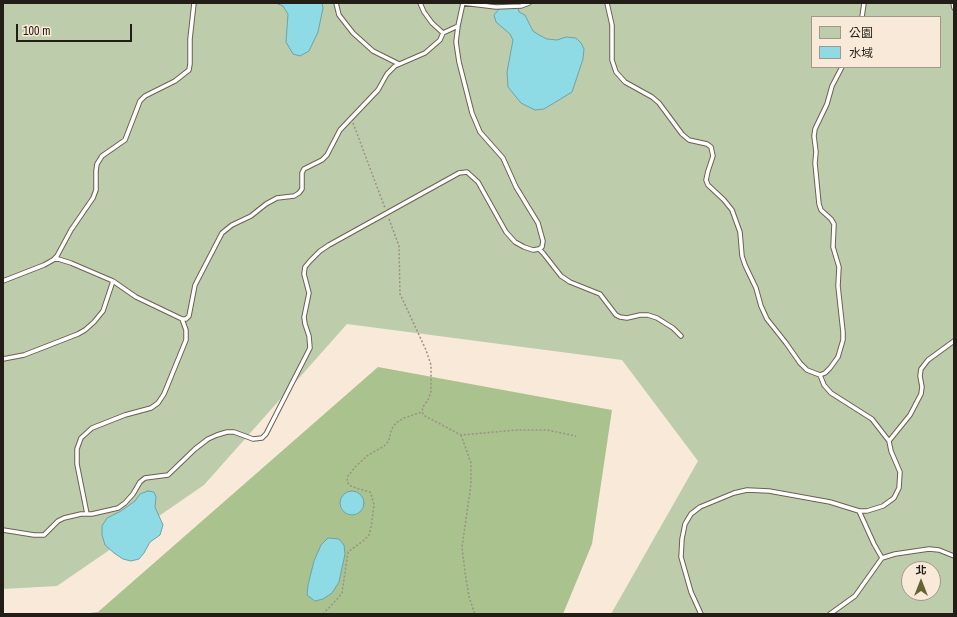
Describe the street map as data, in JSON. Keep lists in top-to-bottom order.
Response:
{
  "legend": ["公園", "水域"],
  "scale_bar": "100 m",
  "north": "top"
}
